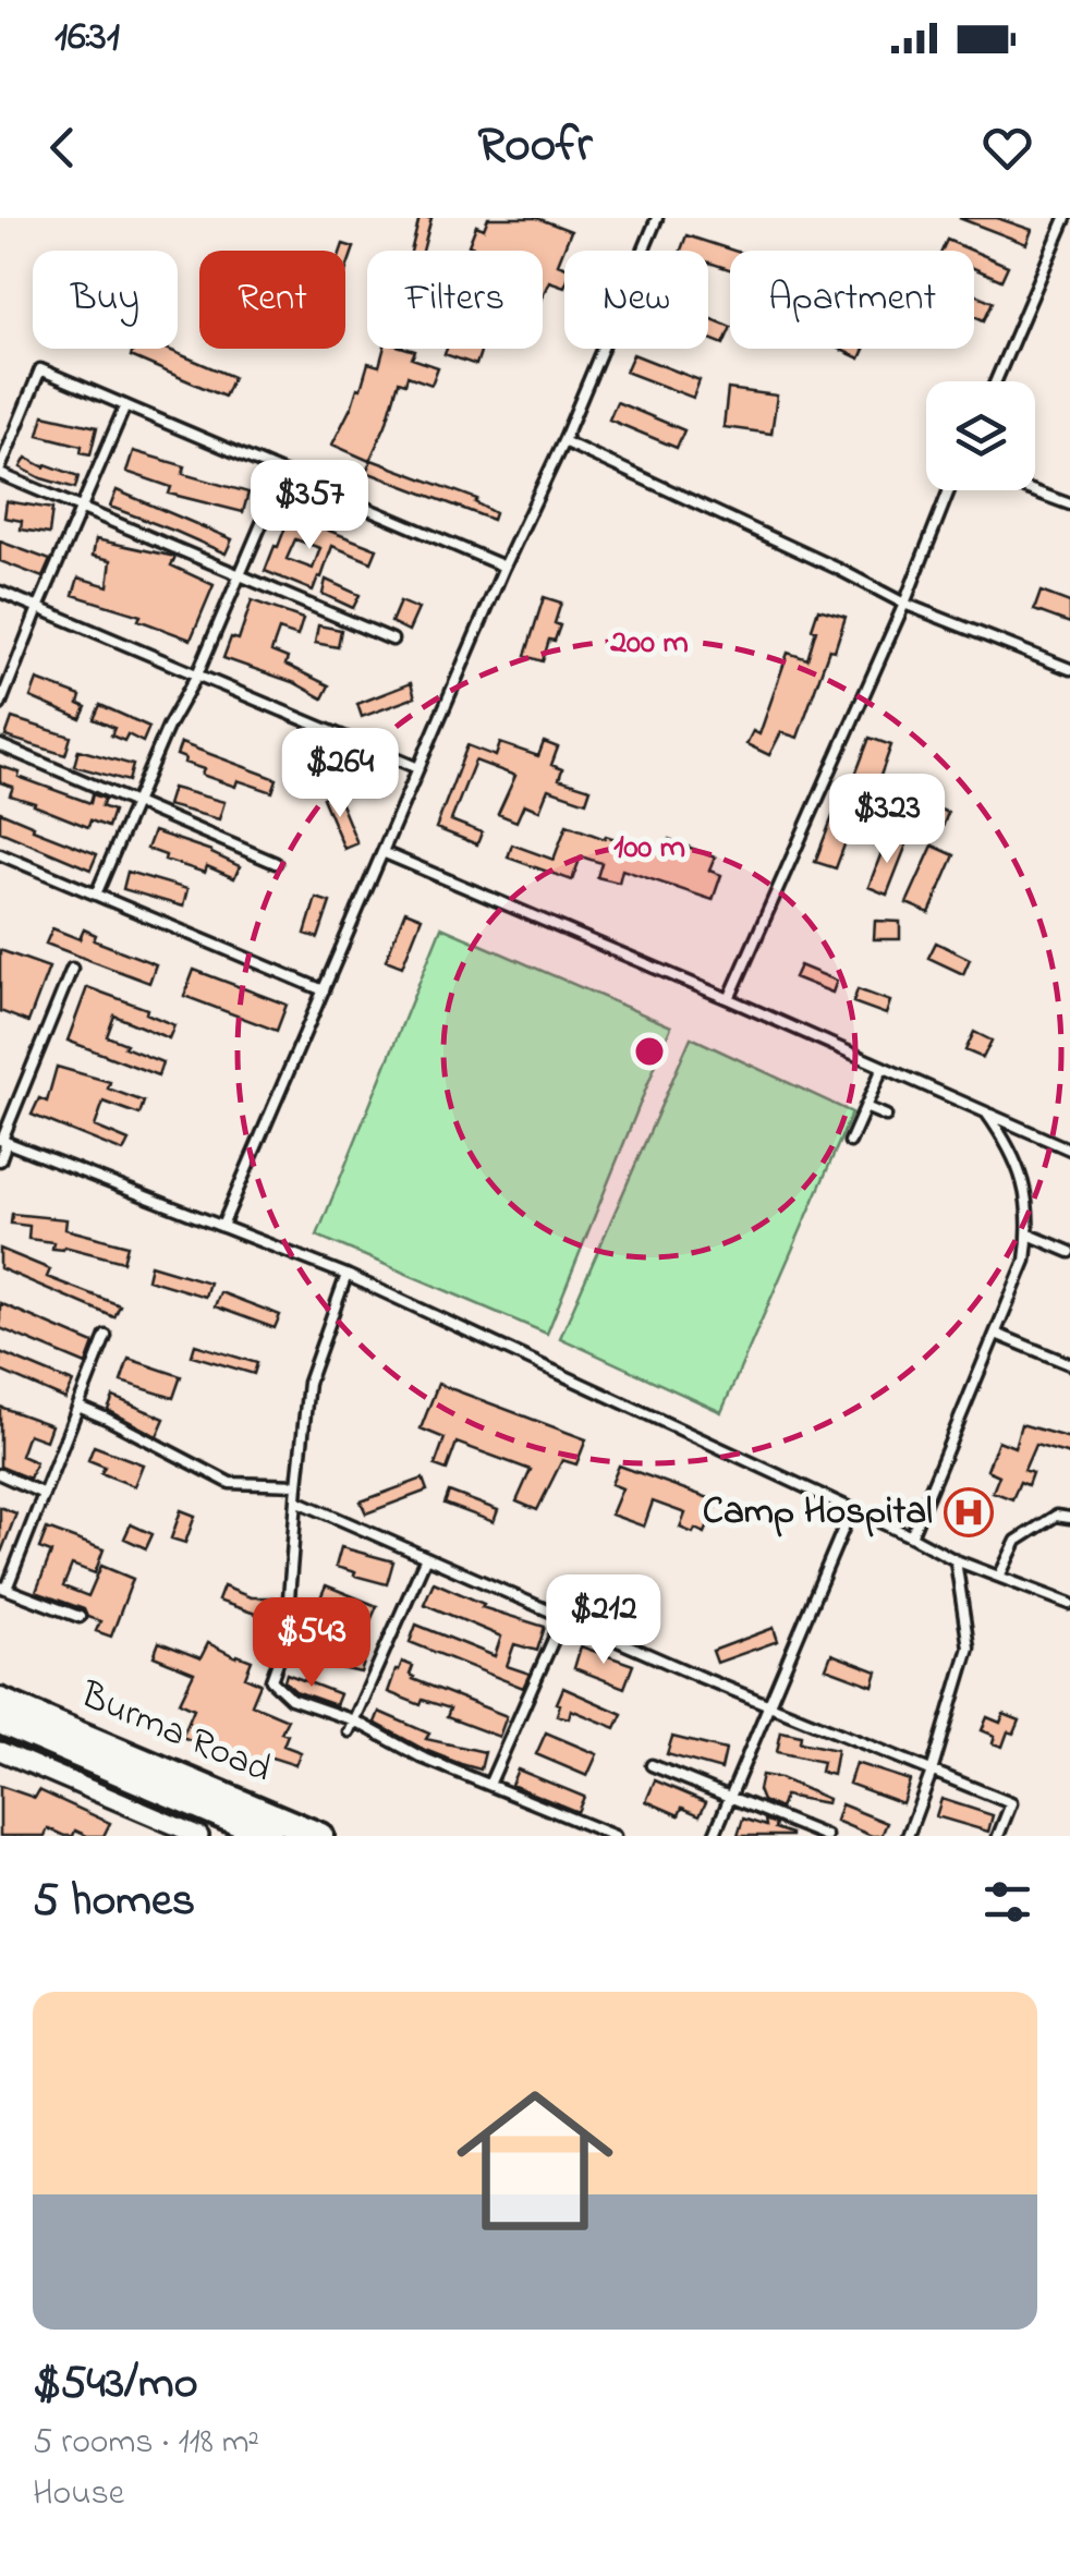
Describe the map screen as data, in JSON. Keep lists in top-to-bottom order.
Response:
{
  "streets": {
    "main road": ["Burma Road"]
  },
  "places": {
    "hospital": ["Camp Hospital"]
  },
  "page": {
    "status": "16:31",
    "header": "Roofr",
    "chip": [
      "Buy",
      "Rent",
      "Filters",
      "New",
      "Apartment"
    ],
    "price": [
      "$357",
      "$264",
      "$323",
      "$212",
      "$543"
    ],
    "heading": "5 homes",
    "list": [
      {
        "name": "$543/mo",
        "note": "5 rooms · 118 m² · House"
      }
    ]
  },
  "rings": ["200 m", "100 m"]
}
